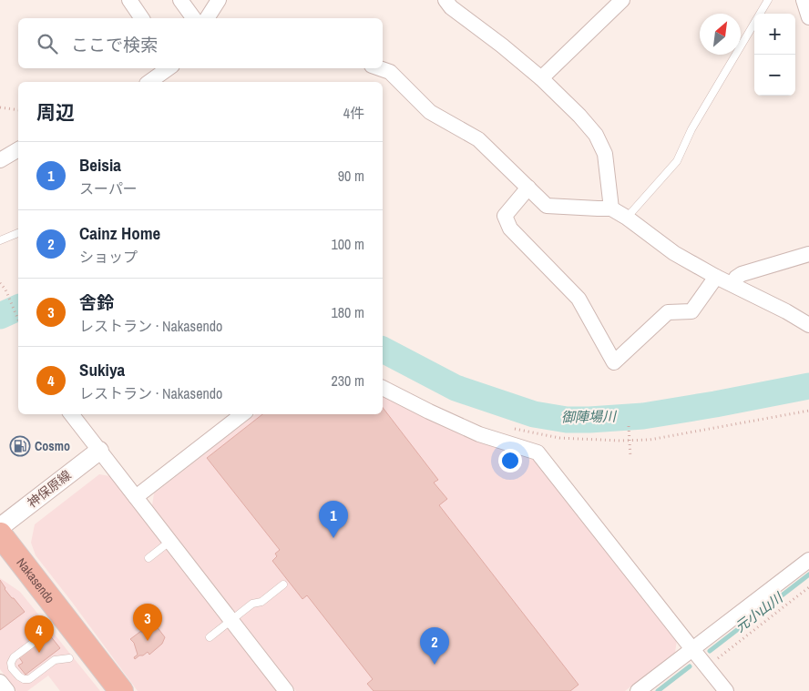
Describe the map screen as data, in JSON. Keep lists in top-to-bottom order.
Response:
{
  "streets": {
    "highway": ["Nakasendo"],
    "street": ["神保原線"]
  },
  "water": ["御陣場川", "元小山川"],
  "places": {
    "fuel station": ["Cosmo"]
  },
  "north": "top right",
  "page": {
    "map_buttons": ["+", "−"],
    "search": "ここで検索",
    "heading": ["周辺", "4件"],
    "list": [
      {
        "mark": "1",
        "name": "Beisia",
        "note": "スーパー",
        "value": "90 m"
      },
      {
        "mark": "2",
        "name": "Cainz Home",
        "note": "ショップ",
        "value": "100 m"
      },
      {
        "mark": "3",
        "name": "舎鈴",
        "note": "レストラン · Nakasendo",
        "value": "180 m"
      },
      {
        "mark": "4",
        "name": "Sukiya",
        "note": "レストラン · Nakasendo",
        "value": "230 m"
      }
    ],
    "pins": [
      "1",
      "3",
      "4",
      "2"
    ]
  }
}
